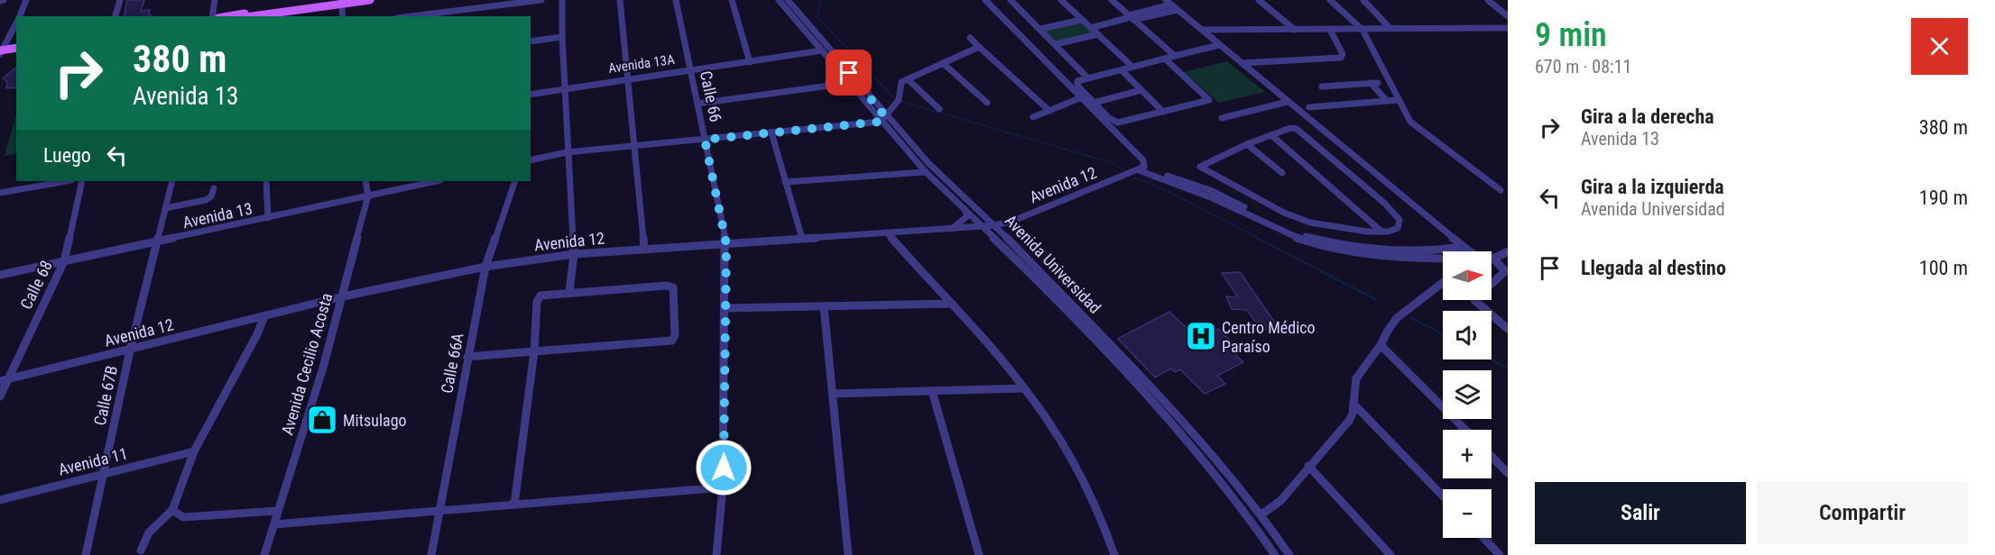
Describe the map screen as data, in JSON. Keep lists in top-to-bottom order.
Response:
{
  "streets": {
    "street": [
      "Avenida 13A",
      "Calle 66",
      "Avenida 12",
      "Avenida 13",
      "Avenida Universidad",
      "Calle 68",
      "Calle 66A",
      "Avenida Cecilio Acosta",
      "Calle 67B",
      "Avenida 11"
    ]
  },
  "crossings": [
    ["Avenida 13A", "Calle 66"],
    ["Avenida 13A", "Avenida Universidad"],
    ["Calle 66", "Avenida 12"],
    ["Avenida 12", "Avenida Universidad"],
    ["Avenida 12", "Calle 68"],
    ["Avenida 12", "Calle 66A"],
    ["Avenida 12", "Avenida Cecilio Acosta"],
    ["Avenida 12", "Calle 67B"],
    ["Avenida 13", "Calle 68"],
    ["Avenida 13", "Avenida Cecilio Acosta"],
    ["Avenida 13", "Calle 67B"],
    ["Calle 67B", "Avenida 11"]
  ],
  "places": {
    "hospital": ["Centro Médico Paraíso"],
    "shop": ["Mitsulago"]
  },
  "north": "right",
  "page": {
    "heading": ["9 min", "670 m · 08:11"],
    "turn": ["380 m", "Avenida 13"],
    "list": [
      {
        "name": "Gira a la derecha",
        "note": "Avenida 13",
        "value": "380 m"
      },
      {
        "name": "Gira a la izquierda",
        "note": "Avenida Universidad",
        "value": "190 m"
      },
      {
        "name": "Llegada al destino",
        "value": "100 m"
      }
    ],
    "then": "Luego",
    "map_buttons": ["+", "−"],
    "buttons": ["Salir", "Compartir"]
  }
}
